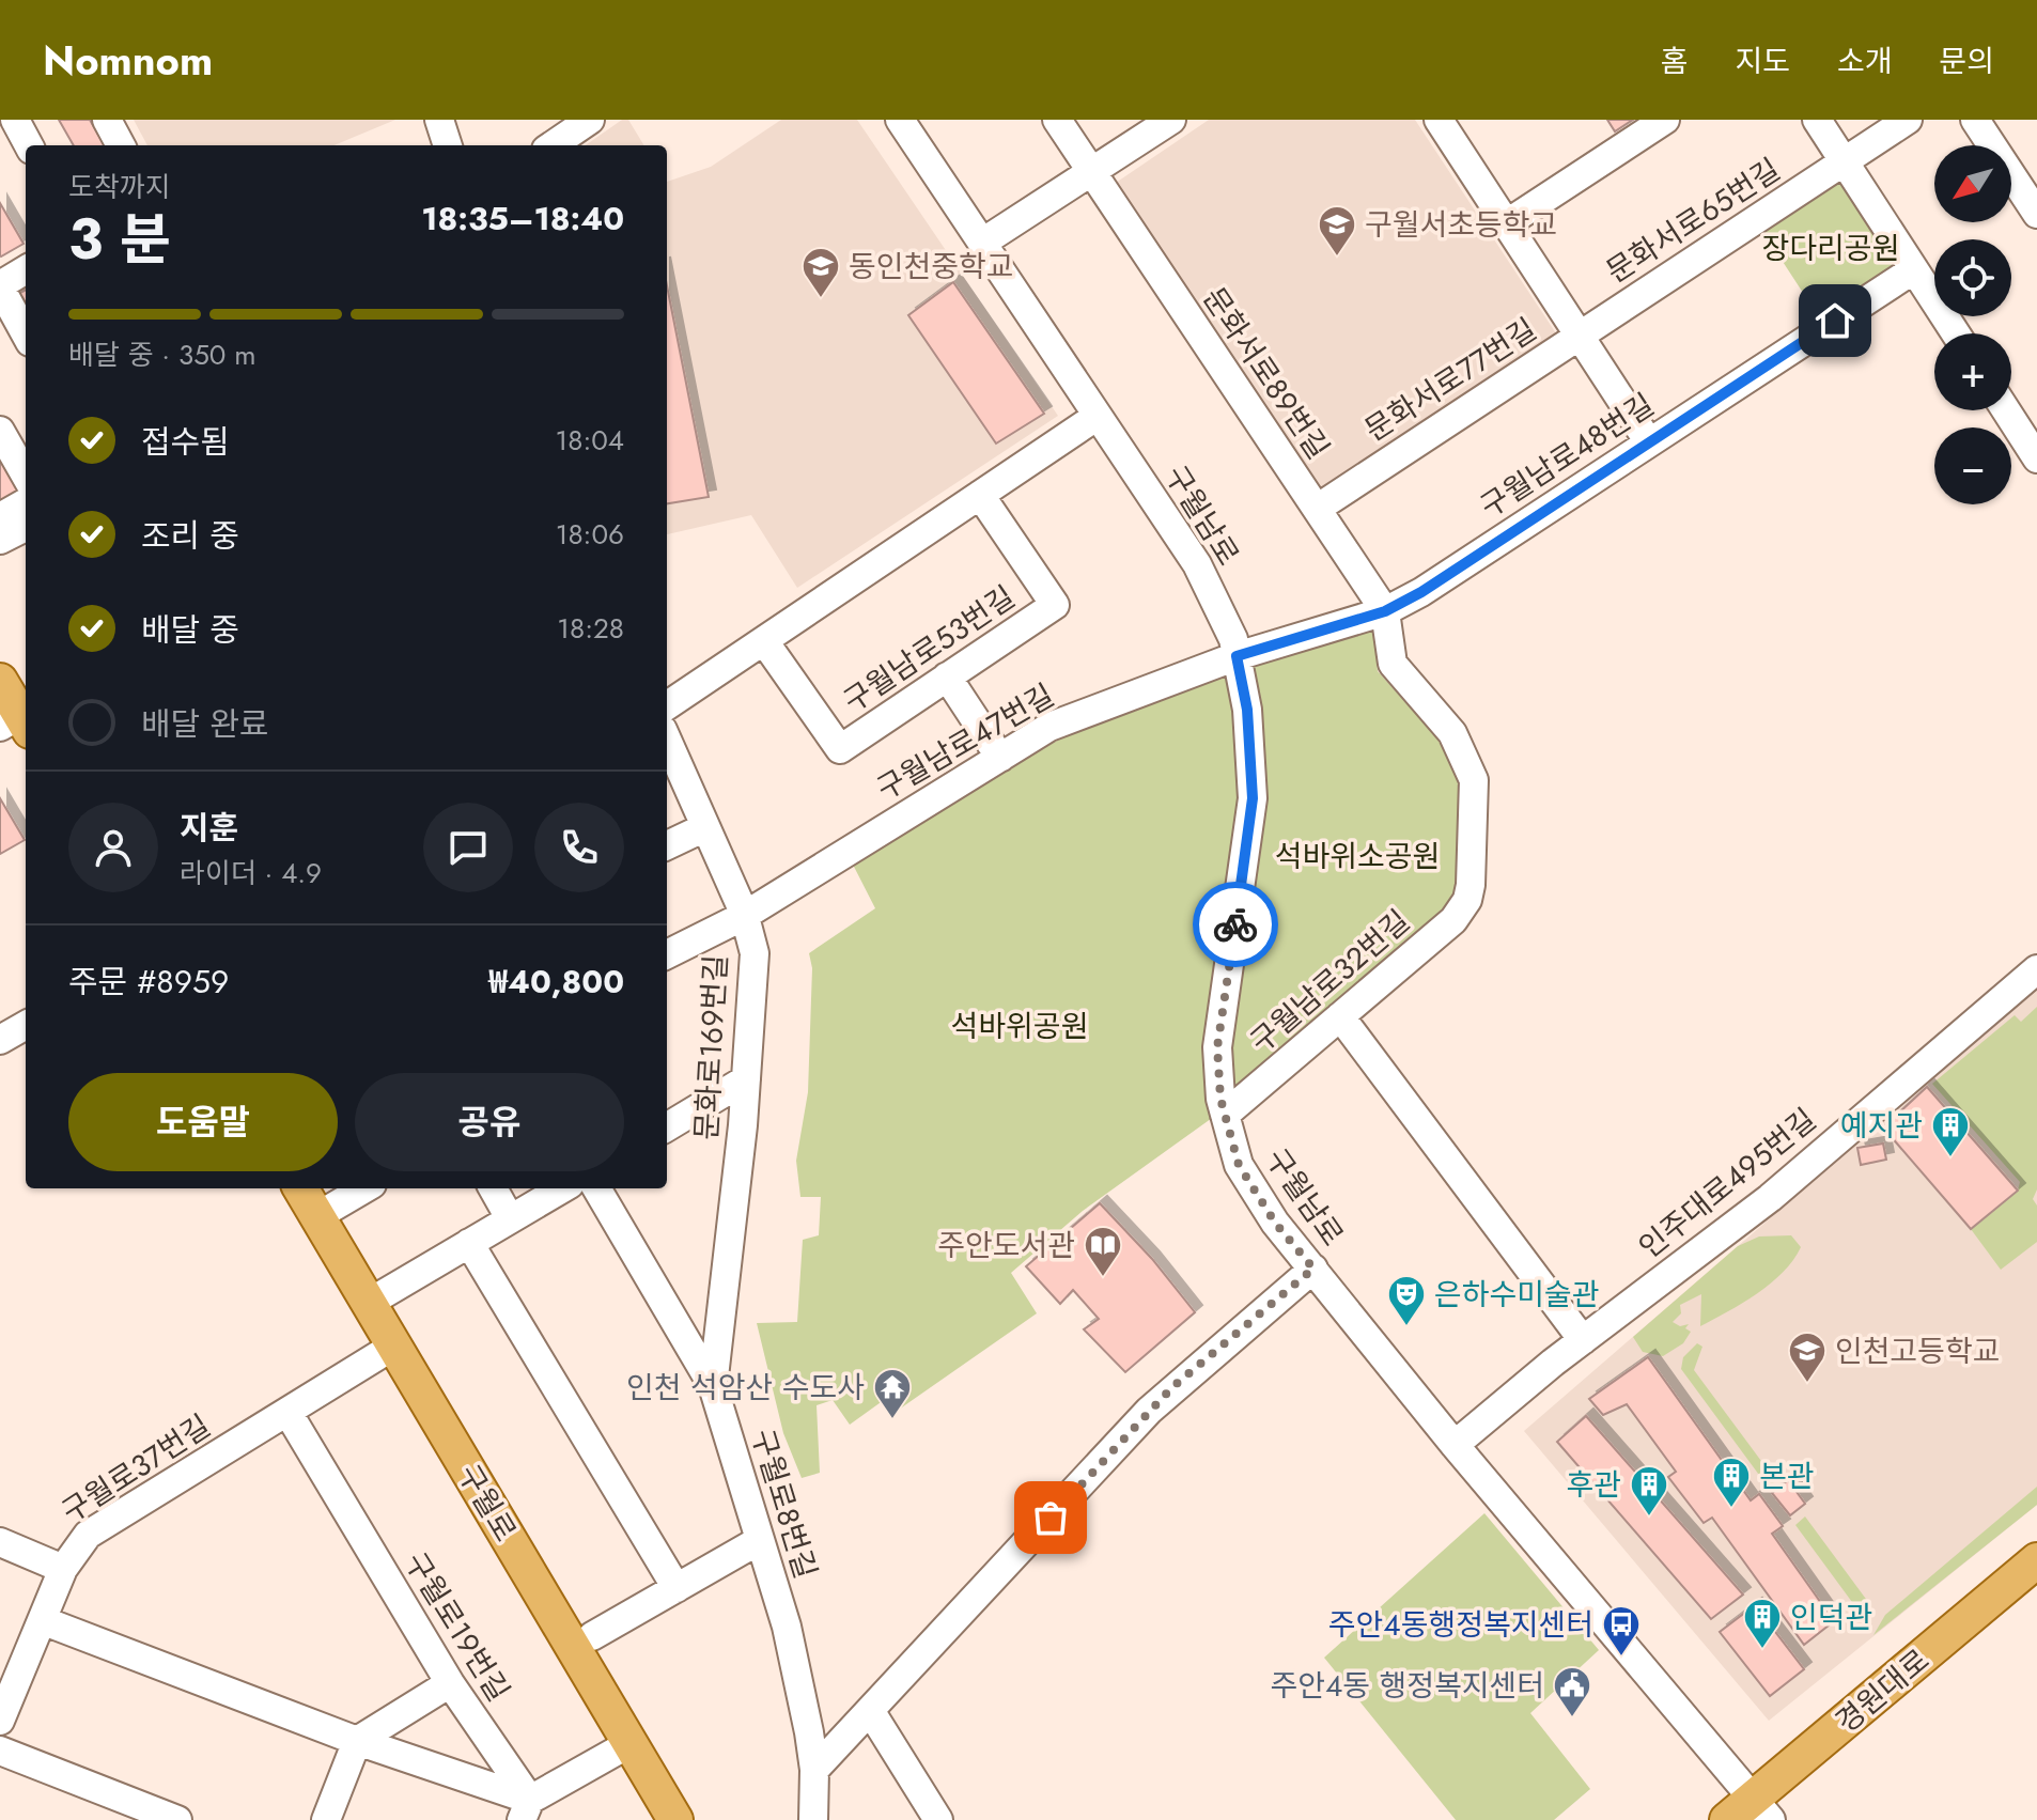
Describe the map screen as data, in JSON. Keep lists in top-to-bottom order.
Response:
{
  "streets": {
    "main road": ["구월로", "경원대로"],
    "street": [
      "문화서로65번길",
      "문화서로89번길",
      "문화서로77번길",
      "구월남로48번길",
      "구월남로",
      "구월남로53번길",
      "구월남로47번길",
      "구월남로32번길",
      "문화로169번길",
      "인주대로495번길",
      "구월로37번길",
      "구월로8번길",
      "구월로19번길"
    ]
  },
  "crossings": [
    ["문화서로65번길", "문화서로77번길"],
    ["문화서로89번길", "문화서로77번길"],
    ["문화서로89번길", "구월남로48번길"],
    ["문화서로89번길", "구월남로32번길"],
    ["문화서로77번길", "구월남로48번길"],
    ["구월남로48번길", "구월남로"],
    ["구월남로48번길", "구월남로47번길"],
    ["구월남로48번길", "구월남로32번길"],
    ["구월남로", "구월남로47번길"],
    ["구월남로", "구월남로32번길"],
    ["구월남로", "인주대로495번길"],
    ["구월남로", "경원대로"],
    ["구월남로47번길", "문화로169번길"],
    ["문화로169번길", "구월로8번길"],
    ["구월로37번길", "구월로"],
    ["구월로37번길", "구월로19번길"]
  ],
  "parks": ["장다리공원", "석바위소공원", "석바위공원"],
  "places": {
    "school or university": ["구월서초등학교", "동인천중학교", "인천고등학교"],
    "building": [
      "예지관",
      "본관",
      "후관",
      "인덕관"
    ],
    "library": ["주안도서관"],
    "theatre": ["은하수미술관"],
    "temple": ["인천 석암산 수도사"],
    "bus stop": ["주안4동행정복지센터"],
    "public building": ["주안4동 행정복지센터"]
  },
  "north": "bottom left",
  "page": {
    "header": "Nomnom",
    "nav": [
      "홈",
      "지도",
      "소개",
      "문의"
    ],
    "map_buttons": ["+", "−"],
    "heading": ["3 분", "도착까지", "18:35–18:40"],
    "panel": [
      "지훈",
      "라이더 · 4.9",
      "주문 #8959",
      "₩40,800"
    ],
    "bar": "배달 중 · 350 m",
    "list": [
      ["접수됨", "18:04"],
      ["조리 중", "18:06"],
      ["배달 중", "18:28"],
      "배달 완료"
    ],
    "buttons": ["도움말", "공유"]
  }
}
